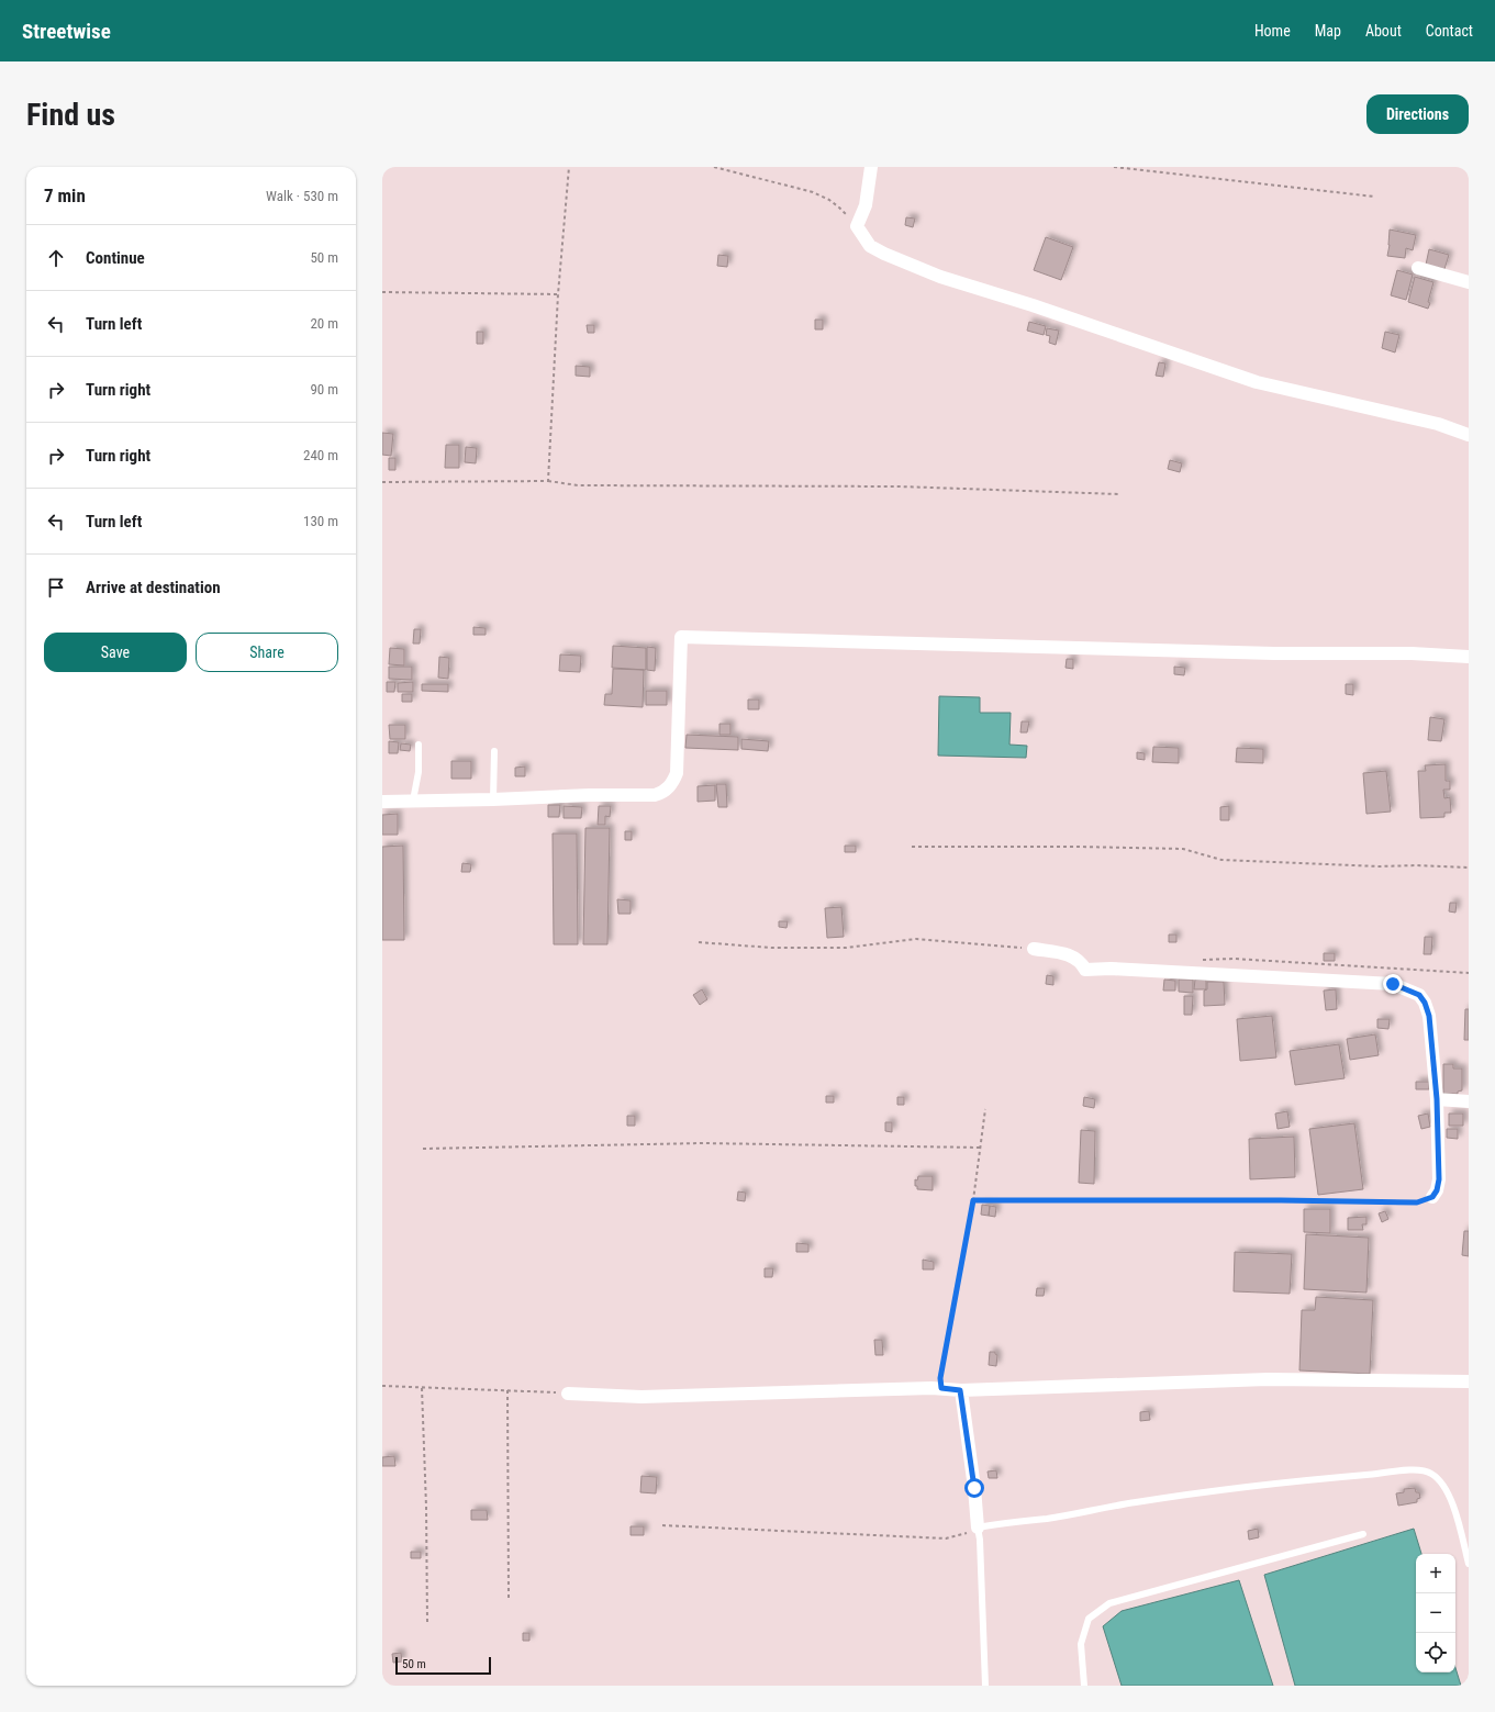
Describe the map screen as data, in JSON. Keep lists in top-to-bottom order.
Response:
{
  "scale_bar": "50 m",
  "page": {
    "header": "Streetwise",
    "nav": [
      "Home",
      "Map",
      "About",
      "Contact"
    ],
    "buttons": [
      "Directions",
      ["Save", "Share"]
    ],
    "title": "Find us",
    "heading": ["7 min", "Walk · 530 m"],
    "list": [
      ["Continue", "50 m"],
      ["Turn left", "20 m"],
      ["Turn right", "90 m"],
      ["Turn right", "240 m"],
      ["Turn left", "130 m"],
      "Arrive at destination"
    ],
    "map_buttons": ["+", "−"],
    "scale": "50 m"
  }
}
